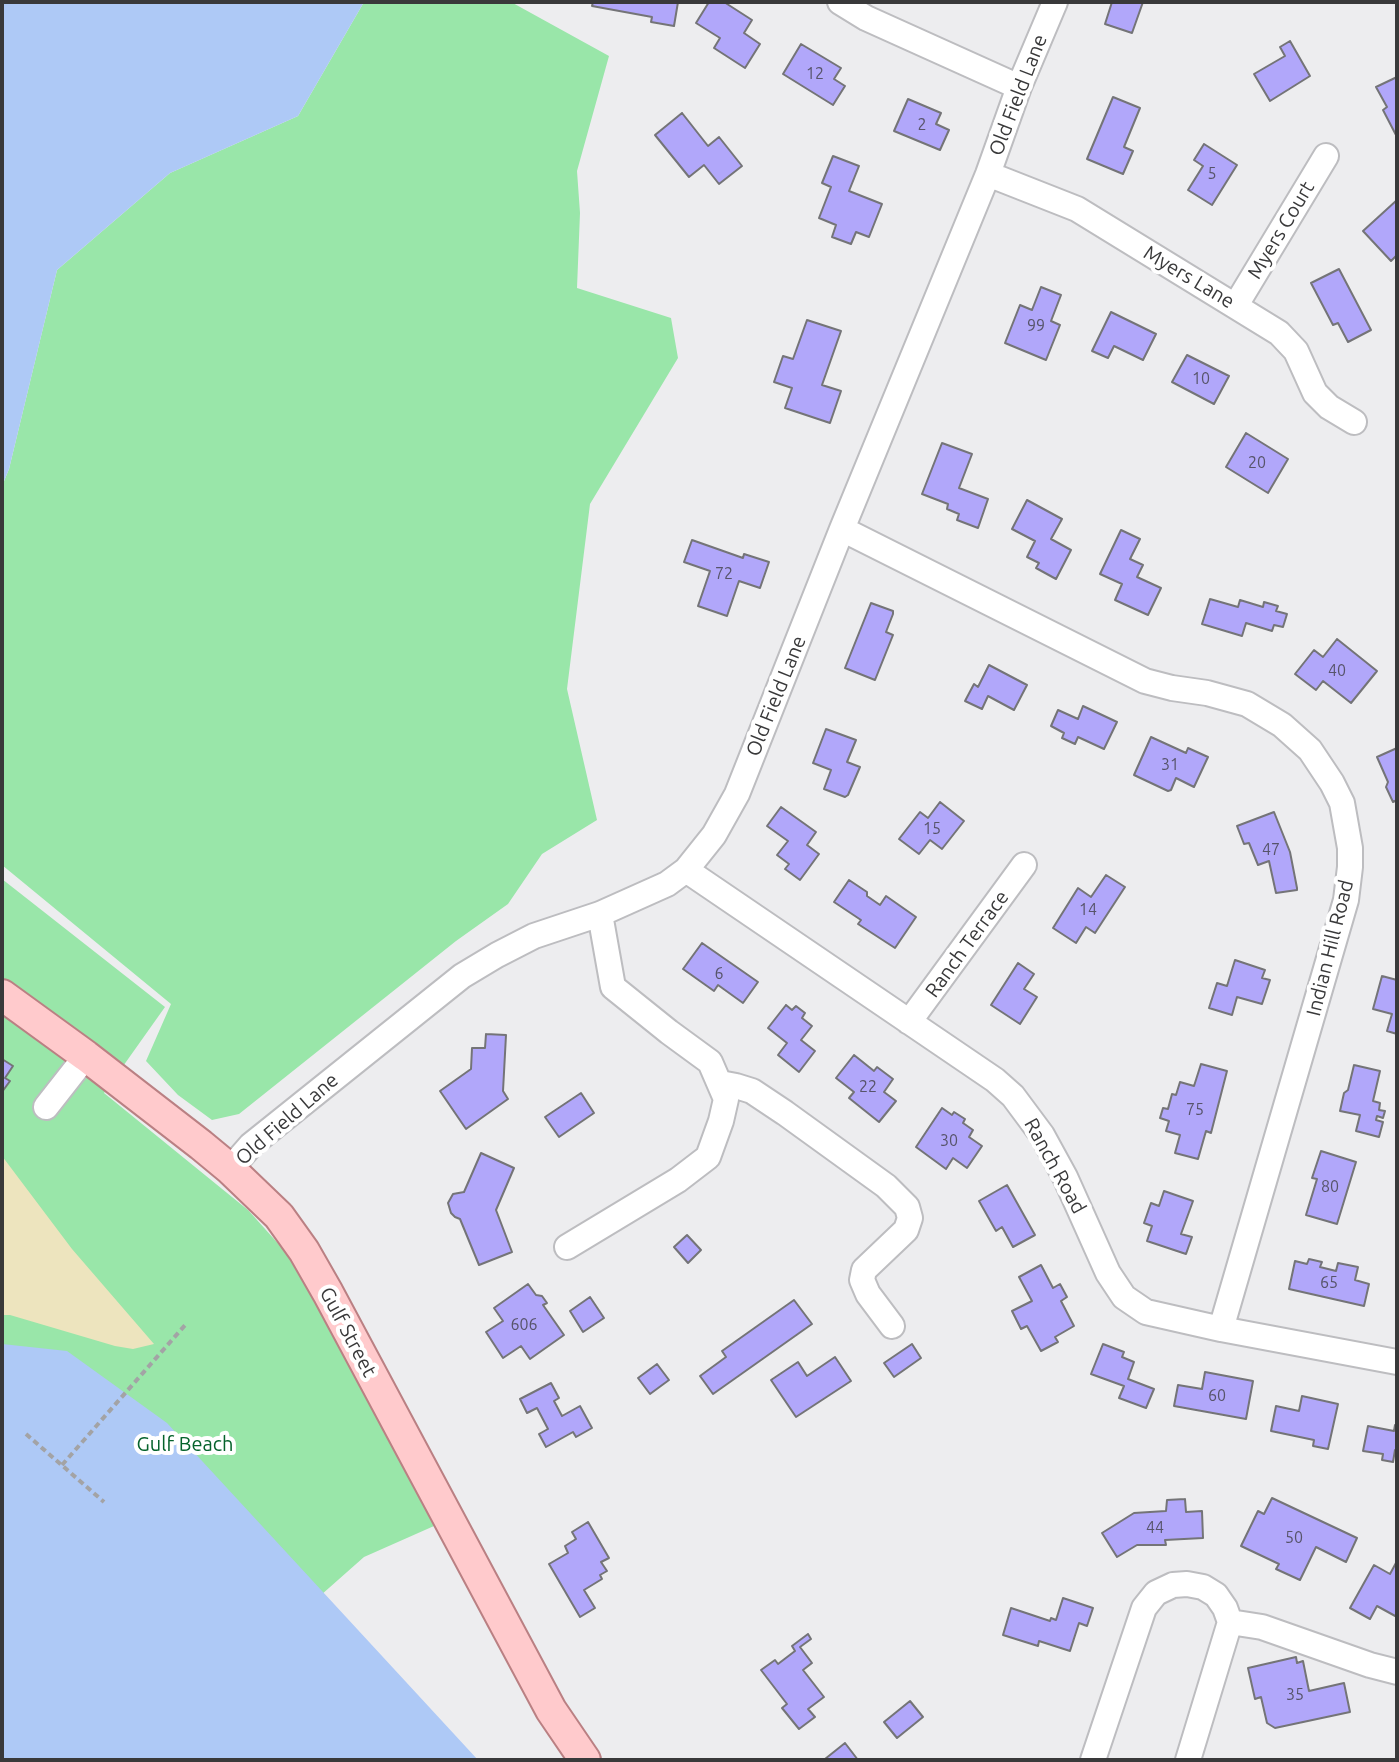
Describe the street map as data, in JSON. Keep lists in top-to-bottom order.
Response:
{
  "streets": {
    "main road": ["Gulf Street"],
    "street": [
      "Old Field Lane",
      "Myers Court",
      "Myers Lane",
      "Ranch Terrace",
      "Indian Hill Road",
      "Ranch Road"
    ]
  },
  "crossings": [
    ["Old Field Lane", "Myers Lane"],
    ["Old Field Lane", "Indian Hill Road"],
    ["Old Field Lane", "Ranch Road"],
    ["Old Field Lane", "Gulf Street"],
    ["Myers Court", "Myers Lane"],
    ["Ranch Terrace", "Ranch Road"],
    ["Indian Hill Road", "Ranch Road"]
  ],
  "parks": ["Gulf Beach"],
  "house_numbers": [
    "12",
    "2",
    "5",
    "99",
    "10",
    "20",
    "72",
    "40",
    "31",
    "15",
    "47",
    "14",
    "6",
    "22",
    "75",
    "30",
    "80",
    "65",
    "606",
    "60",
    "44",
    "50",
    "35"
  ]
}
